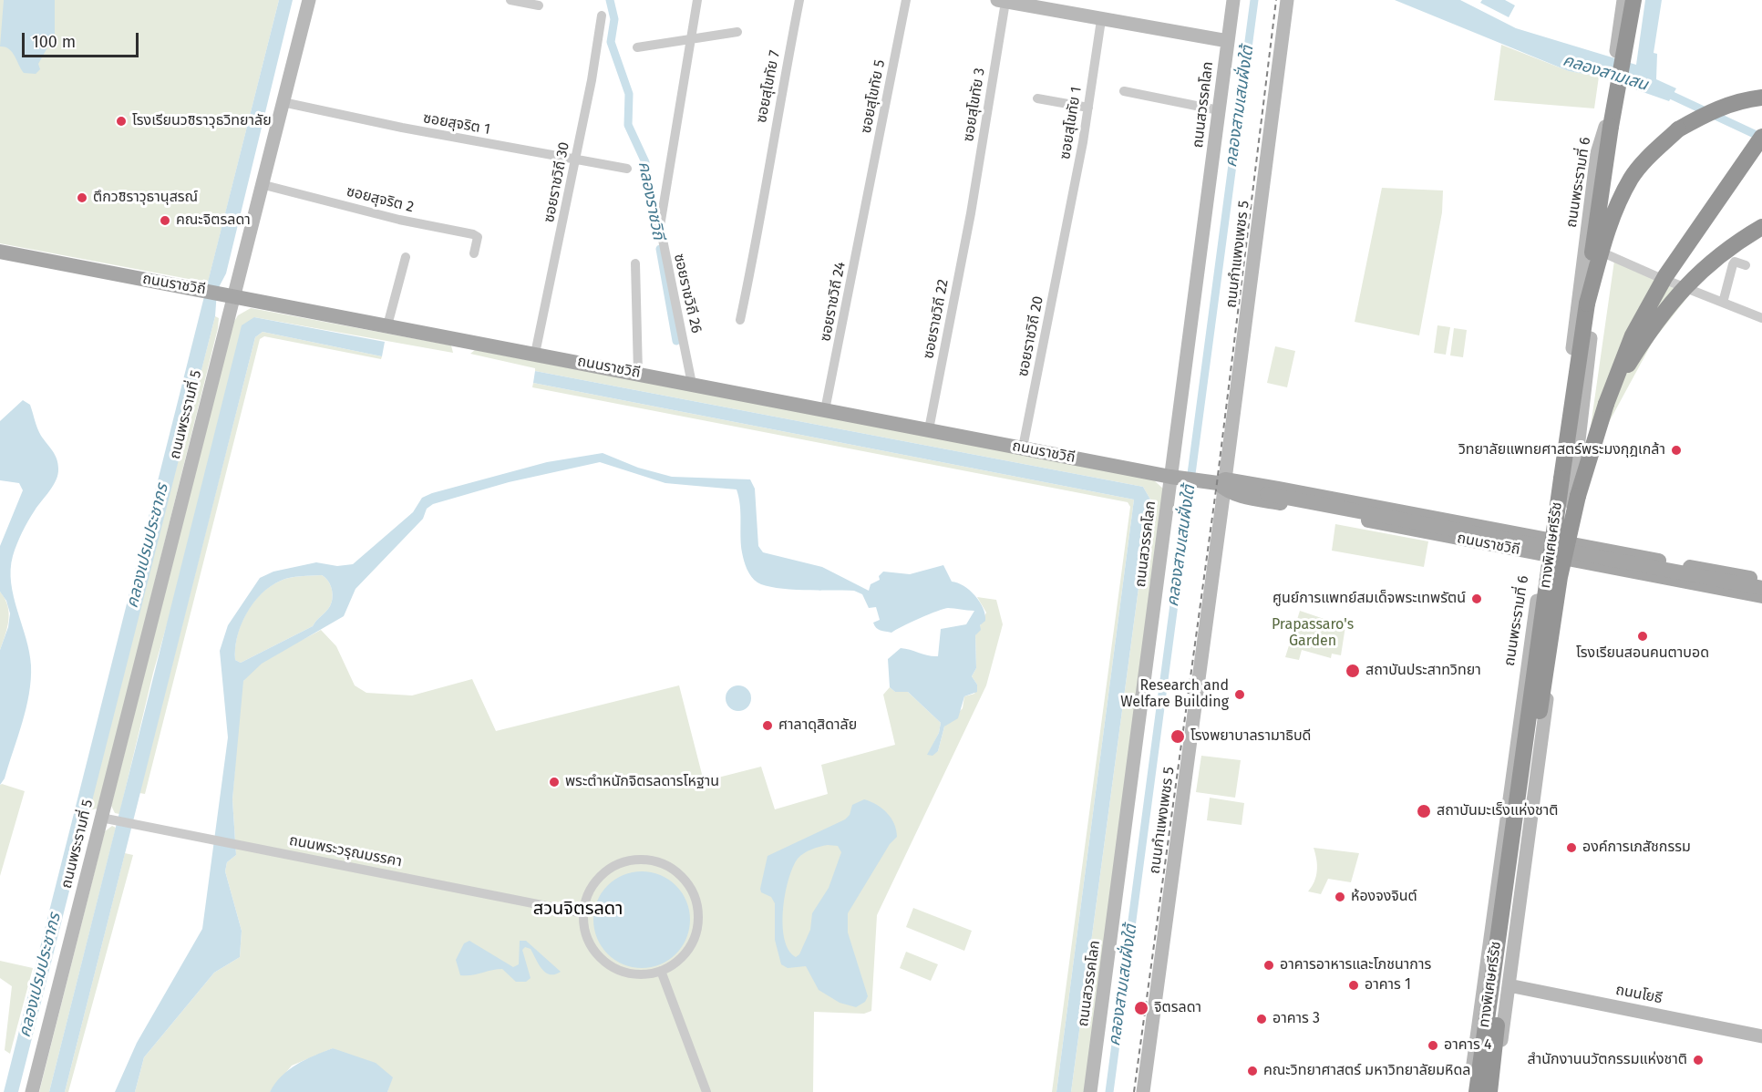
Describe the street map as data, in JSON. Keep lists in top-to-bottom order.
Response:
{
  "streets": {
    "highway": ["ทางพิเศษศรีรัช"],
    "main road": [
      "ถนนสวรรคโลก",
      "ถนนพระรามที่ 6",
      "ถนนกำแพงเพชร 5",
      "ถนนราชวิถี",
      "ถนนพระรามที่ 5",
      "ถนนโยธี"
    ],
    "street": [
      "ซอยสุโขทัย 7",
      "ซอยสุโขทัย 5",
      "ซอยสุโขทัย 3",
      "ซอยสุโขทัย 1",
      "ซอยสุจริต 1",
      "ซอยราชวิถี 30",
      "ซอยสุจริต 2",
      "ซอยราชวิถี 26",
      "ซอยราชวิถี 24",
      "ซอยราชวิถี 22",
      "ซอยราชวิถี 20",
      "ถนนพระวรุณมรรคา"
    ]
  },
  "crossings": [
    ["ซอยสุโขทัย 5", "ซอยราชวิถี 24"],
    ["ซอยสุโขทัย 3", "ซอยราชวิถี 22"],
    ["ถนนสวรรคโลก", "ถนนราชวิถี"],
    ["ซอยสุโขทัย 1", "ซอยราชวิถี 20"],
    ["ซอยสุจริต 1", "ซอยราชวิถี 30"],
    ["ซอยสุจริต 1", "ถนนพระรามที่ 5"],
    ["ซอยราชวิถี 30", "ถนนราชวิถี"],
    ["ถนนพระรามที่ 6", "ถนนราชวิถี"],
    ["ถนนพระรามที่ 6", "ถนนโยธี"],
    ["ซอยสุจริต 2", "ถนนพระรามที่ 5"],
    ["ถนนกำแพงเพชร 5", "ถนนราชวิถี"],
    ["ถนนราชวิถี", "ซอยราชวิถี 26"],
    ["ถนนราชวิถี", "ซอยราชวิถี 24"],
    ["ถนนราชวิถี", "ซอยราชวิถี 22"],
    ["ถนนราชวิถี", "ซอยราชวิถี 20"],
    ["ถนนราชวิถี", "ถนนพระรามที่ 5"],
    ["ถนนพระรามที่ 5", "ถนนพระวรุณมรรคา"]
  ],
  "districts": ["สวนจิตรลดา"],
  "water": [
    "คลองสามเสน",
    "คลองสามเสนฝั่งใต้",
    "คลองราชวิถี",
    "คลองเปรมประชากร"
  ],
  "parks": ["Prapassaro's Garden"],
  "places": [
    "โรงเรียนวชิราวุธวิทยาลัย",
    "ตึกวชิราวุธานุสรณ์",
    "คณะจิตรลดา",
    "วิทยาลัยแพทยศาสตร์พระมงกุฎเกล้า",
    "ศูนย์การแพทย์สมเด็จพระเทพรัตน์",
    "โรงเรียนสอนคนตาบอด",
    "สถาบันประสาทวิทยา",
    "Research and Welfare Building",
    "ศาลาดุสิดาลัย",
    "โรงพยาบาลรามาธิบดี",
    "พระตำหนักจิตรลดารโหฐาน",
    "สถาบันมะเร็งแห่งชาติ",
    "องค์การเภสัชกรรม",
    "ห้องจงจินต์",
    "อาคารอาหารและโภชนาการ",
    "อาคาร 1",
    "จิตรลดา",
    "อาคาร 3",
    "อาคาร 4",
    "สำนักงานนวัตกรรมแห่งชาติ",
    "คณะวิทยาศาสตร์ มหาวิทยาลัยมหิดล"
  ],
  "scale_bar": "100 m"
}
